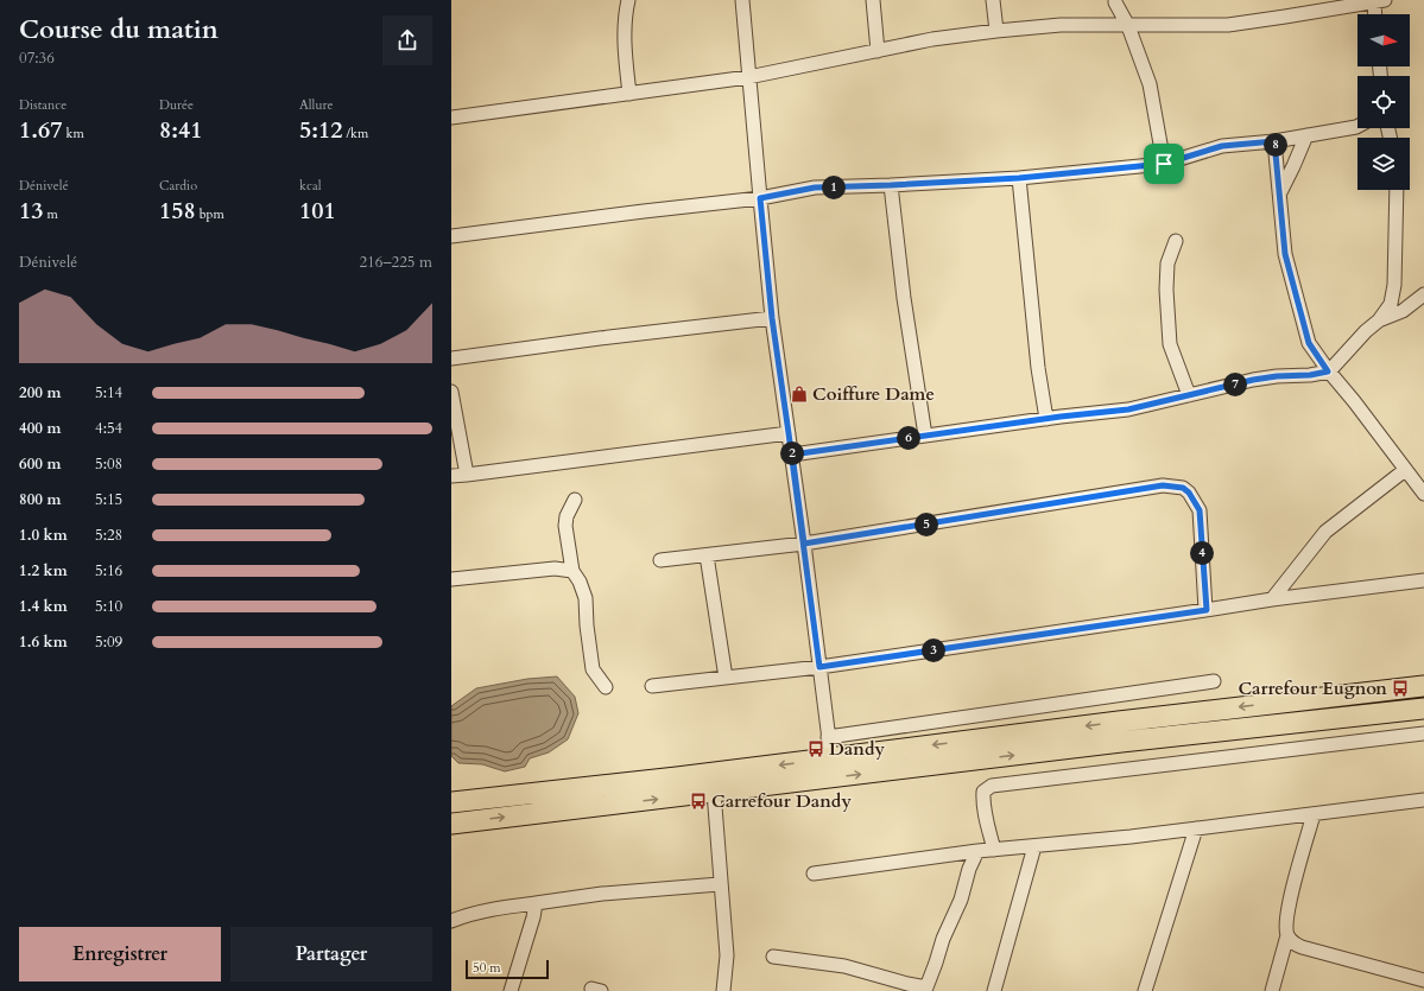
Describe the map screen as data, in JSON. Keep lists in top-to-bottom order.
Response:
{
  "places": {
    "shop": ["Coiffure Dame"],
    "bus stop": ["Carrefour Eugnon", "Dandy", "Carrefour Dandy"]
  },
  "scale_bar": "50 m",
  "north": "right",
  "page": {
    "heading": ["Course du matin", "07:36"],
    "stats": [
      ["Distance", "1.67 km"],
      ["Durée", "8:41"],
      ["Allure", "5:12 /km"],
      ["Dénivelé", "13 m"],
      ["Cardio", "158 bpm"],
      ["kcal", "101"]
    ],
    "pins": [
      "8",
      "1",
      "7",
      "6",
      "2",
      "5",
      "4",
      "3"
    ],
    "chart": ["Dénivelé", "216–225 m"],
    "list": [
      {
        "name": "200 m",
        "note": "5:14"
      },
      {
        "name": "400 m",
        "note": "4:54"
      },
      {
        "name": "600 m",
        "note": "5:08"
      },
      {
        "name": "800 m",
        "note": "5:15"
      },
      {
        "name": "1.0 km",
        "note": "5:28"
      },
      {
        "name": "1.2 km",
        "note": "5:16"
      },
      {
        "name": "1.4 km",
        "note": "5:10"
      },
      {
        "name": "1.6 km",
        "note": "5:09"
      }
    ],
    "buttons": ["Enregistrer", "Partager"],
    "scale": "50 m"
  }
}
